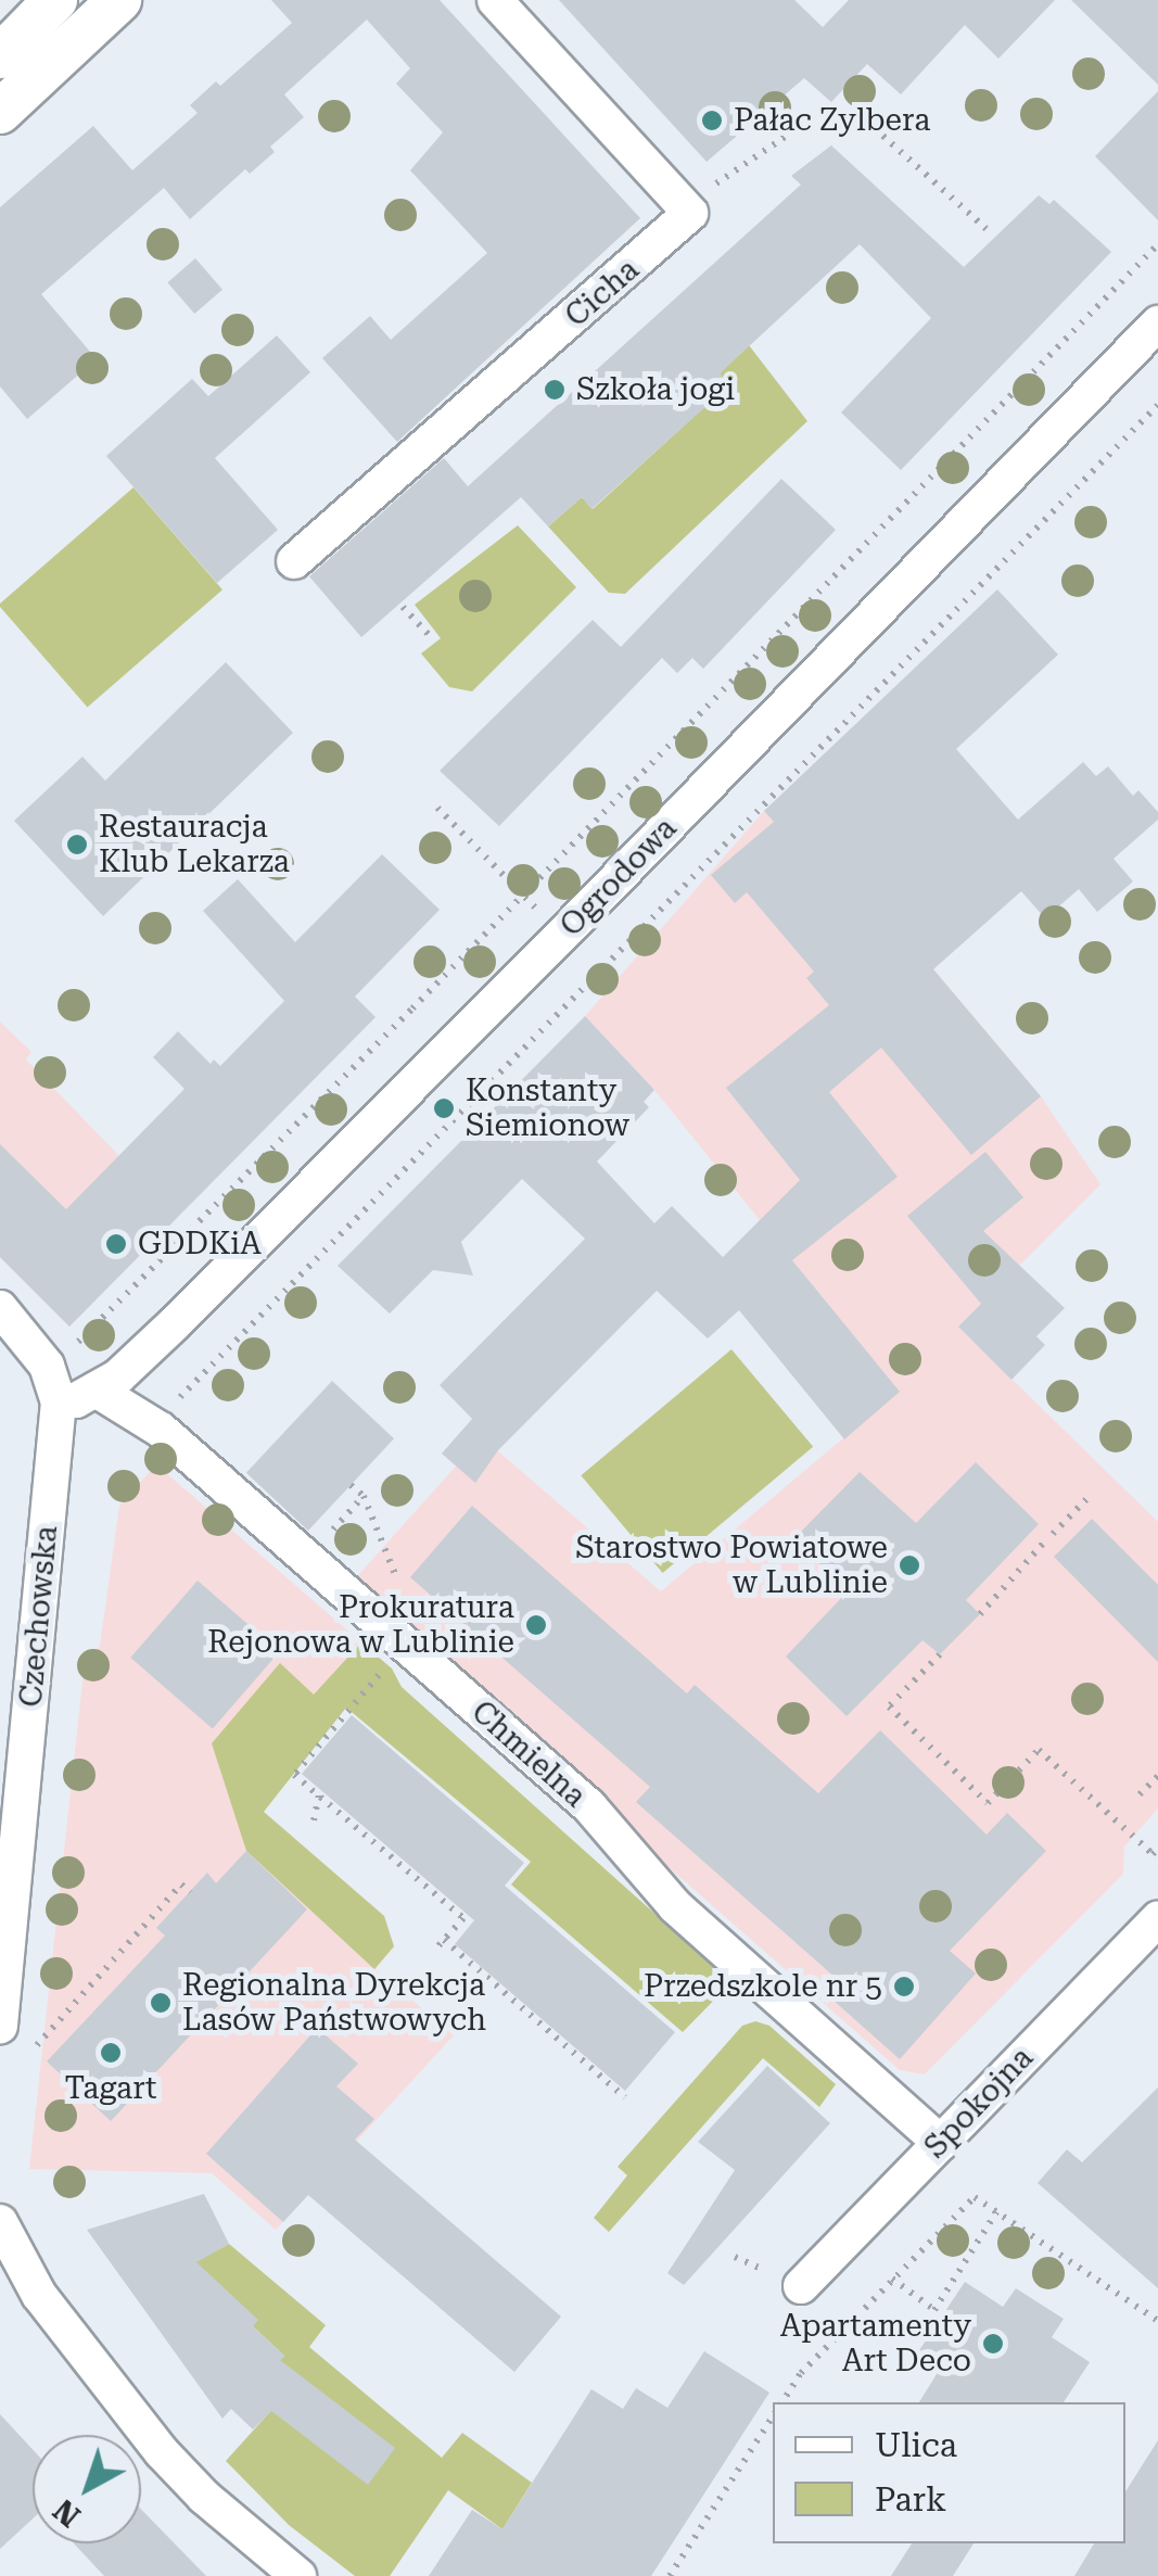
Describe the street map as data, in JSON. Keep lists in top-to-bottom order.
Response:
{
  "streets": {
    "street": [
      "Cicha",
      "Ogrodowa",
      "Czechowska",
      "Chmielna",
      "Spokojna"
    ]
  },
  "crossings": [
    ["Ogrodowa", "Czechowska"],
    ["Ogrodowa", "Chmielna"],
    ["Chmielna", "Spokojna"]
  ],
  "places": [
    "Pałac Zylbera",
    "Szkoła jogi",
    "Restauracja Klub Lekarza",
    "Konstanty Siemionow",
    "GDDKiA",
    "Starostwo Powiatowe w Lublinie",
    "Prokuratura Rejonowa w Lublinie",
    "Przedszkole nr 5",
    "Regionalna Dyrekcja Lasów Państwowych",
    "Tagart",
    "Apartamenty Art Deco"
  ],
  "legend": ["Ulica", "Park"],
  "north": "bottom left"
}
